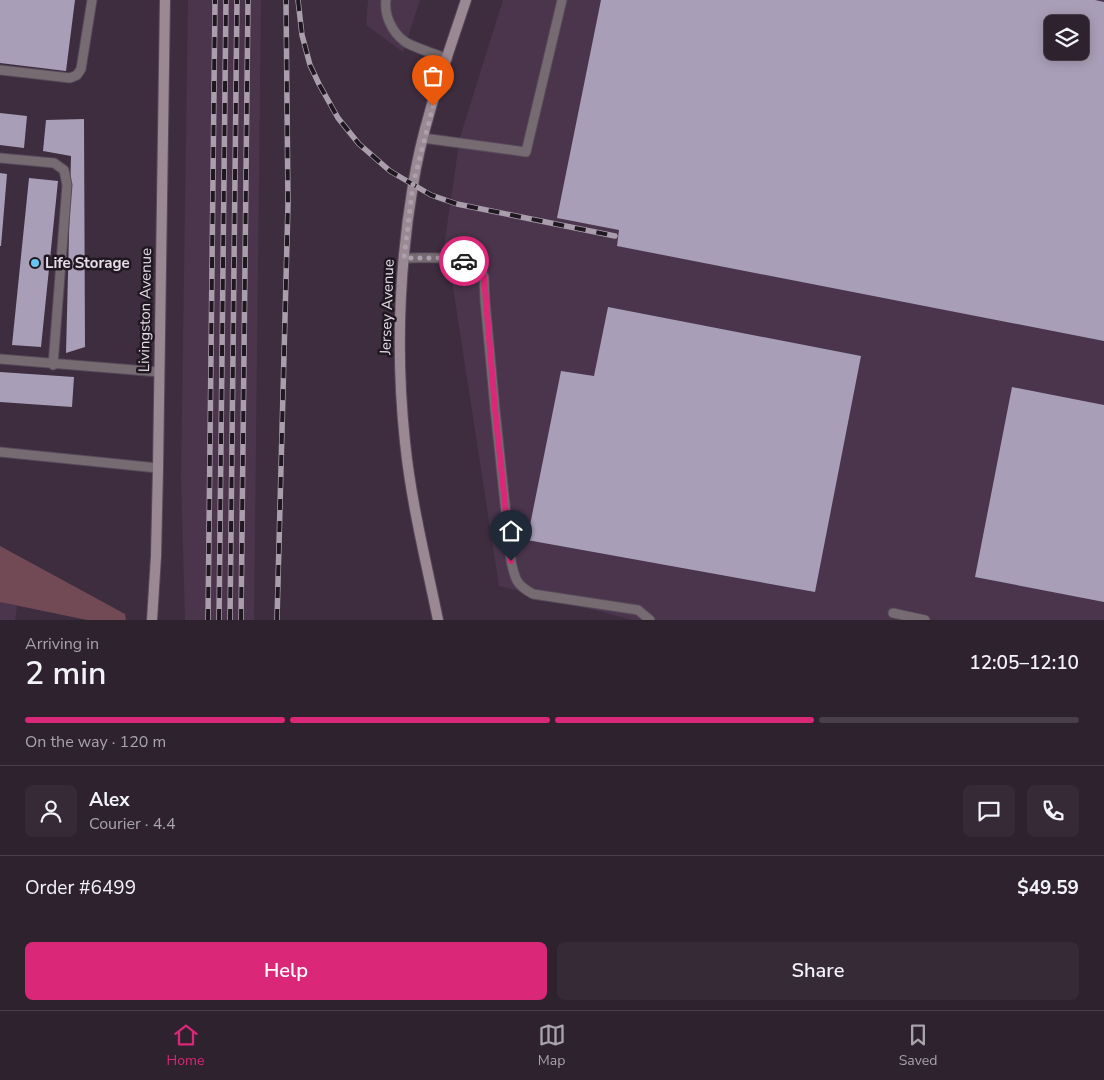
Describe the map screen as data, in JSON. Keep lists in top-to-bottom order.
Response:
{
  "streets": {
    "main road": ["Jersey Avenue", "Livingston Avenue"]
  },
  "places": ["Life Storage"],
  "page": {
    "heading": ["2 min", "Arriving in", "12:05–12:10"],
    "panel": [
      "Alex",
      "Courier · 4.4",
      "Order #6499",
      "$49.59"
    ],
    "bar": "On the way · 120 m",
    "buttons": ["Help", "Share"],
    "tabs": ["Home", "Map", "Saved"]
  }
}
